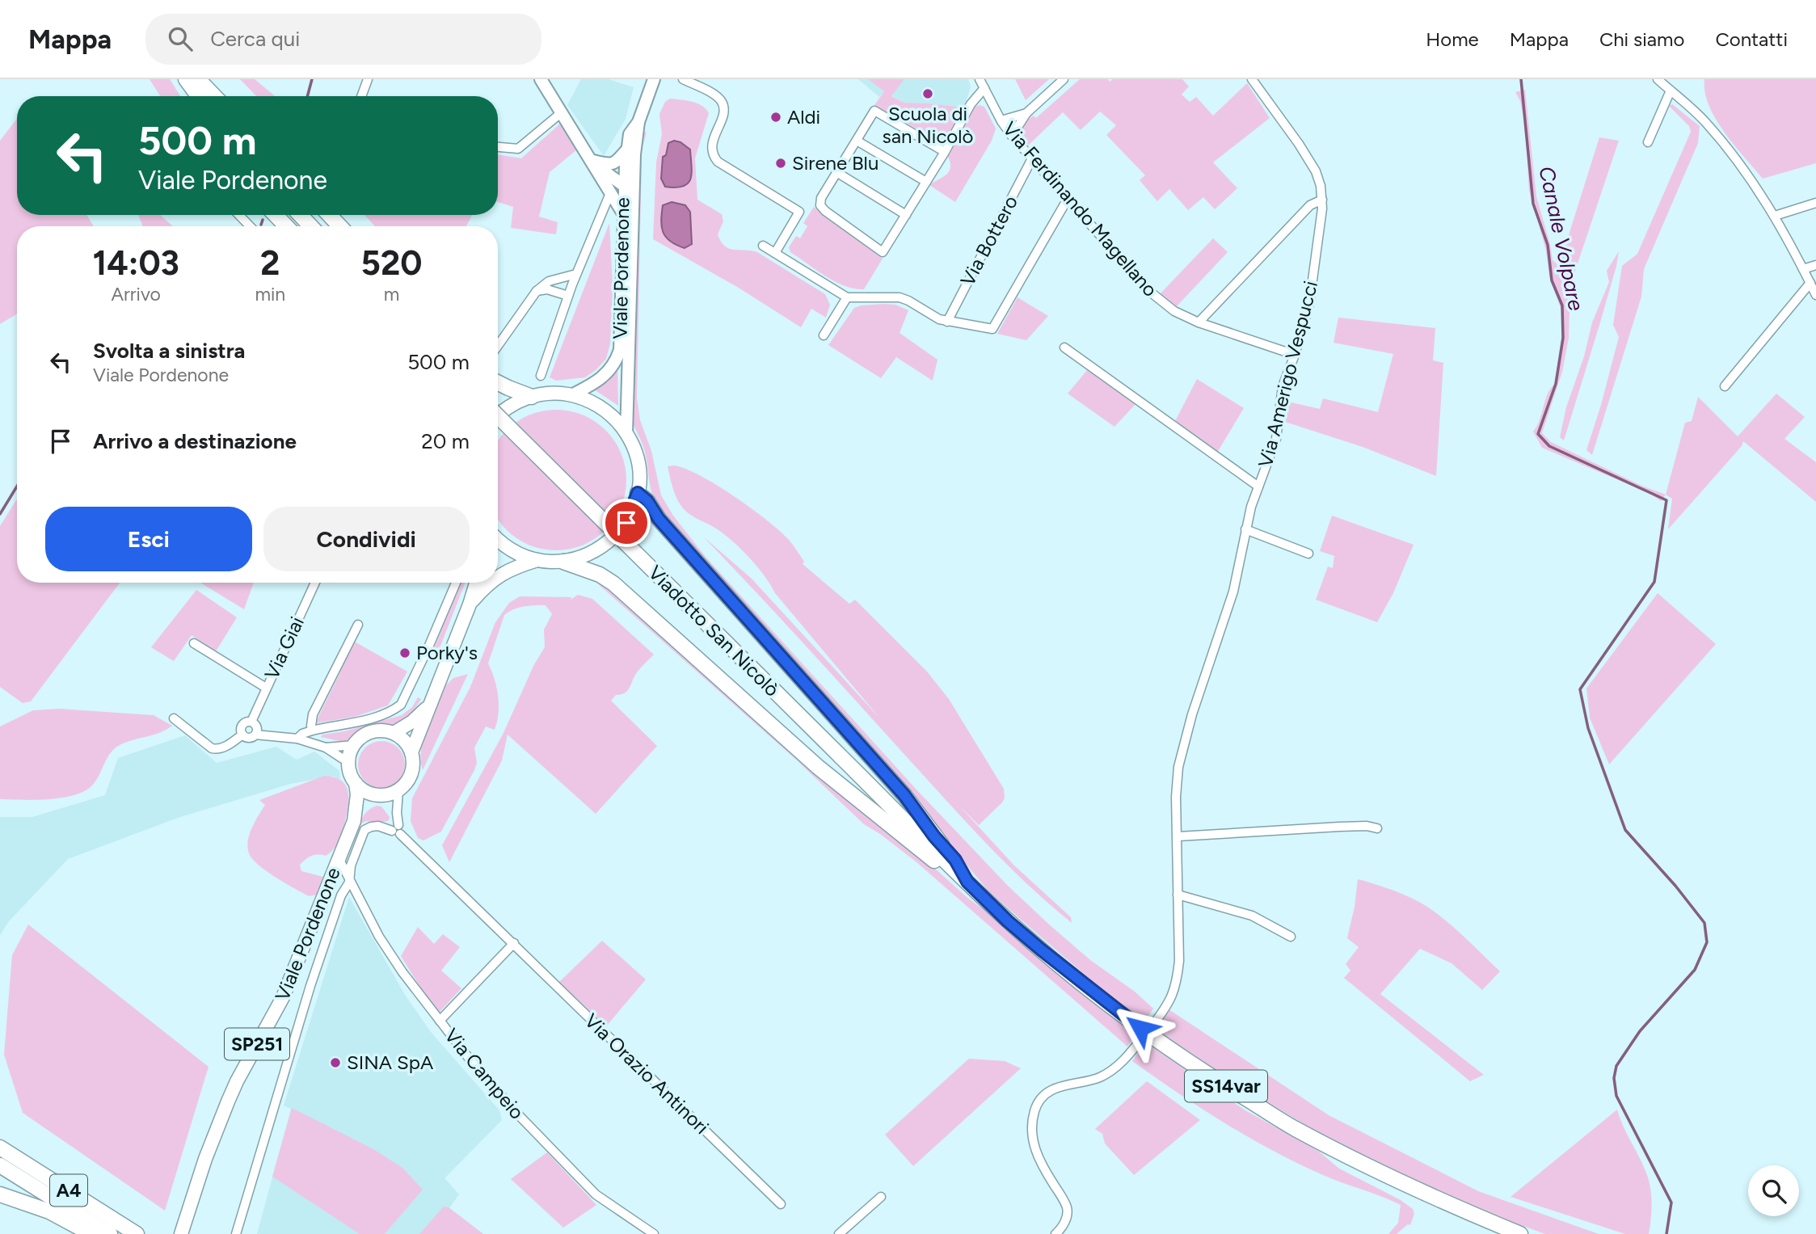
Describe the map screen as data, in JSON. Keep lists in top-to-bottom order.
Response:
{
  "streets": {
    "highway": ["Viadotto San Nicolò", "SS14var", "A4"],
    "main road": ["Viale Pordenone", "SP251"],
    "street": [
      "Via Ferdinando Magellano",
      "Via Bottero",
      "Via Amerigo Vespucci",
      "Via Giai",
      "Via Campeio",
      "Via Orazio Antinori"
    ]
  },
  "crossings": [
    ["Via Ferdinando Magellano", "Via Bottero"],
    ["Via Ferdinando Magellano", "Via Amerigo Vespucci"],
    ["Viale Pordenone", "Via Campeio"],
    ["Viadotto San Nicolò", "SS14var"]
  ],
  "water": ["Canale Volpare"],
  "places": [
    "Scuola di san Nicolò",
    "Aldi",
    "Sirene Blu",
    "Porky's",
    "SINA SpA"
  ],
  "page": {
    "header": "Mappa",
    "search": "Cerca qui",
    "nav": [
      "Home",
      "Mappa",
      "Chi siamo",
      "Contatti"
    ],
    "turn": ["500 m", "Viale Pordenone"],
    "eta": [
      "14:03",
      "Arrivo",
      "2",
      "min",
      "520",
      "m"
    ],
    "list": [
      {
        "name": "Svolta a sinistra",
        "note": "Viale Pordenone",
        "value": "500 m"
      },
      {
        "name": "Arrivo a destinazione",
        "value": "20 m"
      }
    ],
    "buttons": ["Esci", "Condividi"]
  }
}
